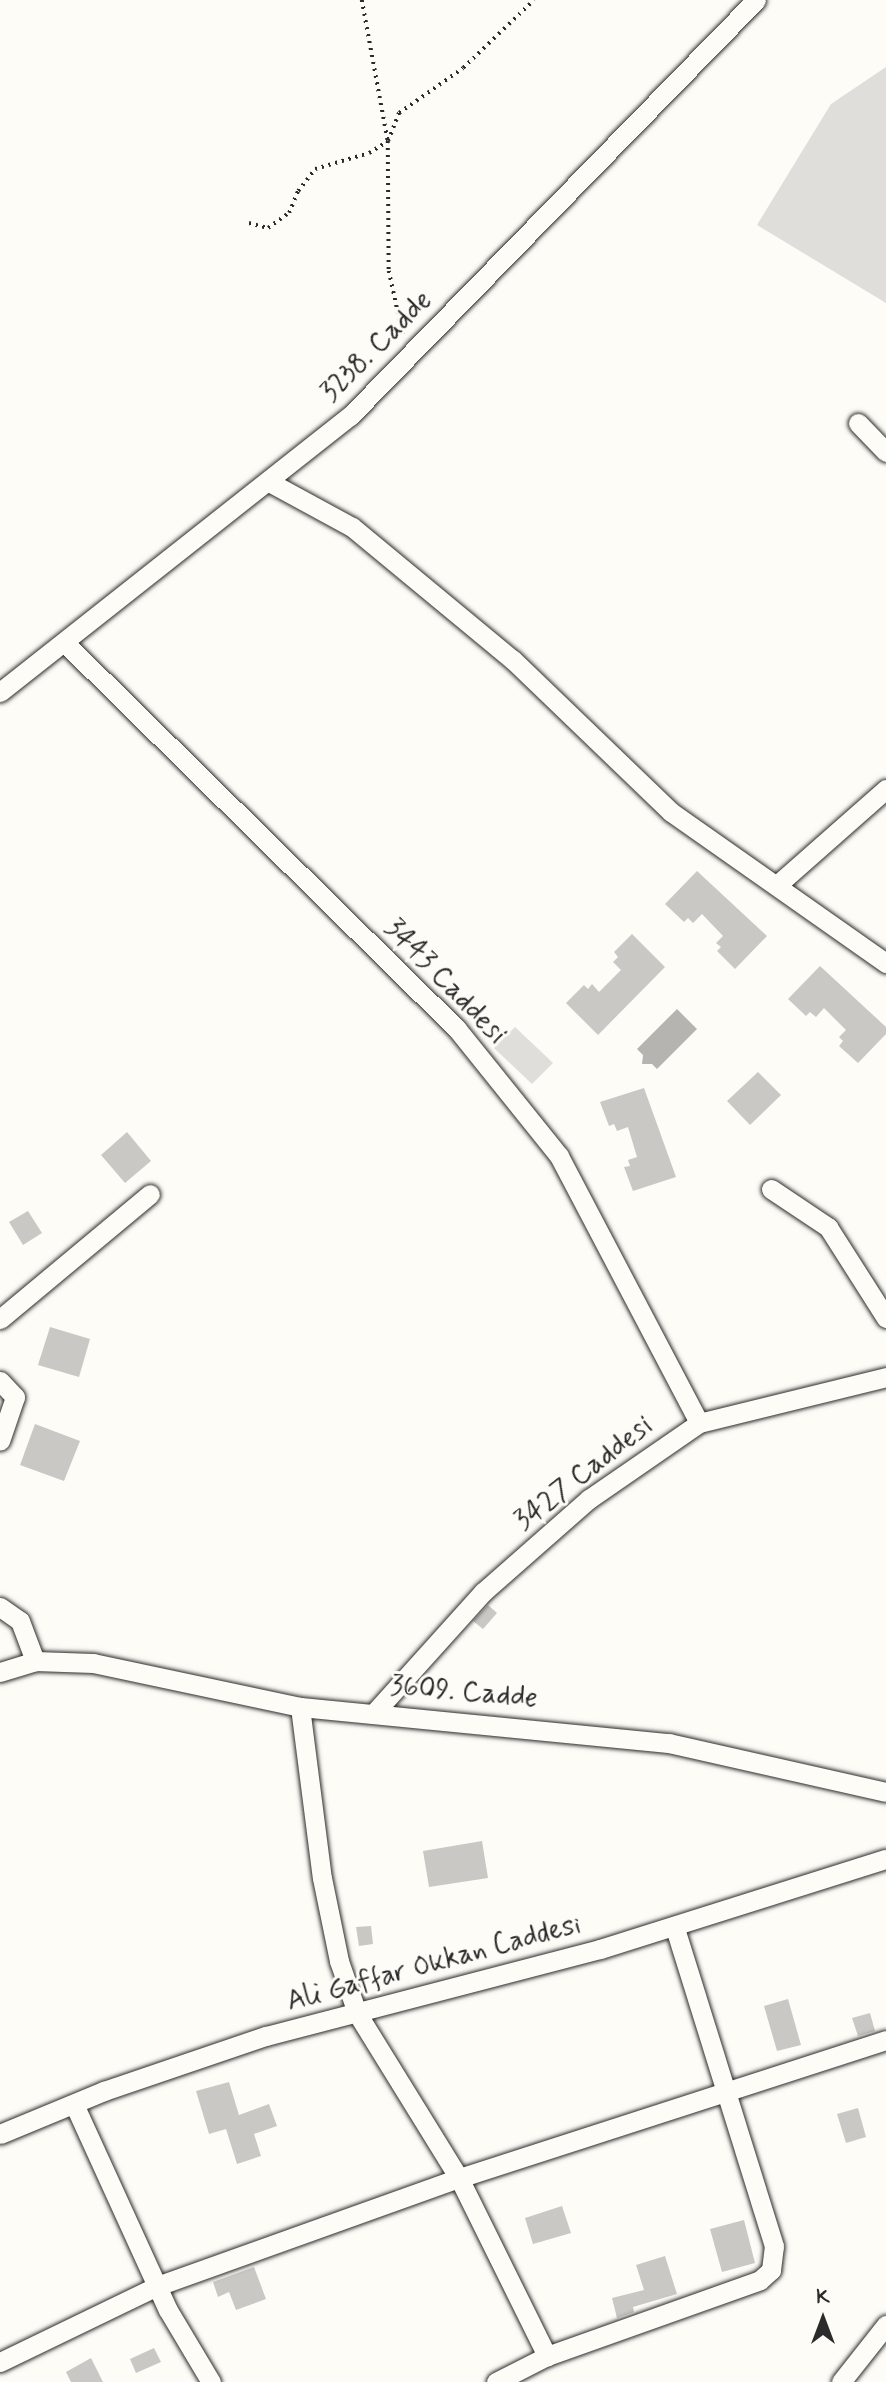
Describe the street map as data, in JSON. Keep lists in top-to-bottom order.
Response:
{
  "streets": {
    "street": [
      "3238. Cadde",
      "3443 Caddesi",
      "3427 Caddesi",
      "3609. Cadde",
      "Ali Gaffar Okkan Caddesi"
    ]
  },
  "crossings": [
    ["3238. Cadde", "3443 Caddesi"],
    ["3443 Caddesi", "3427 Caddesi"],
    ["3427 Caddesi", "3609. Cadde"]
  ],
  "north": "top"
}
